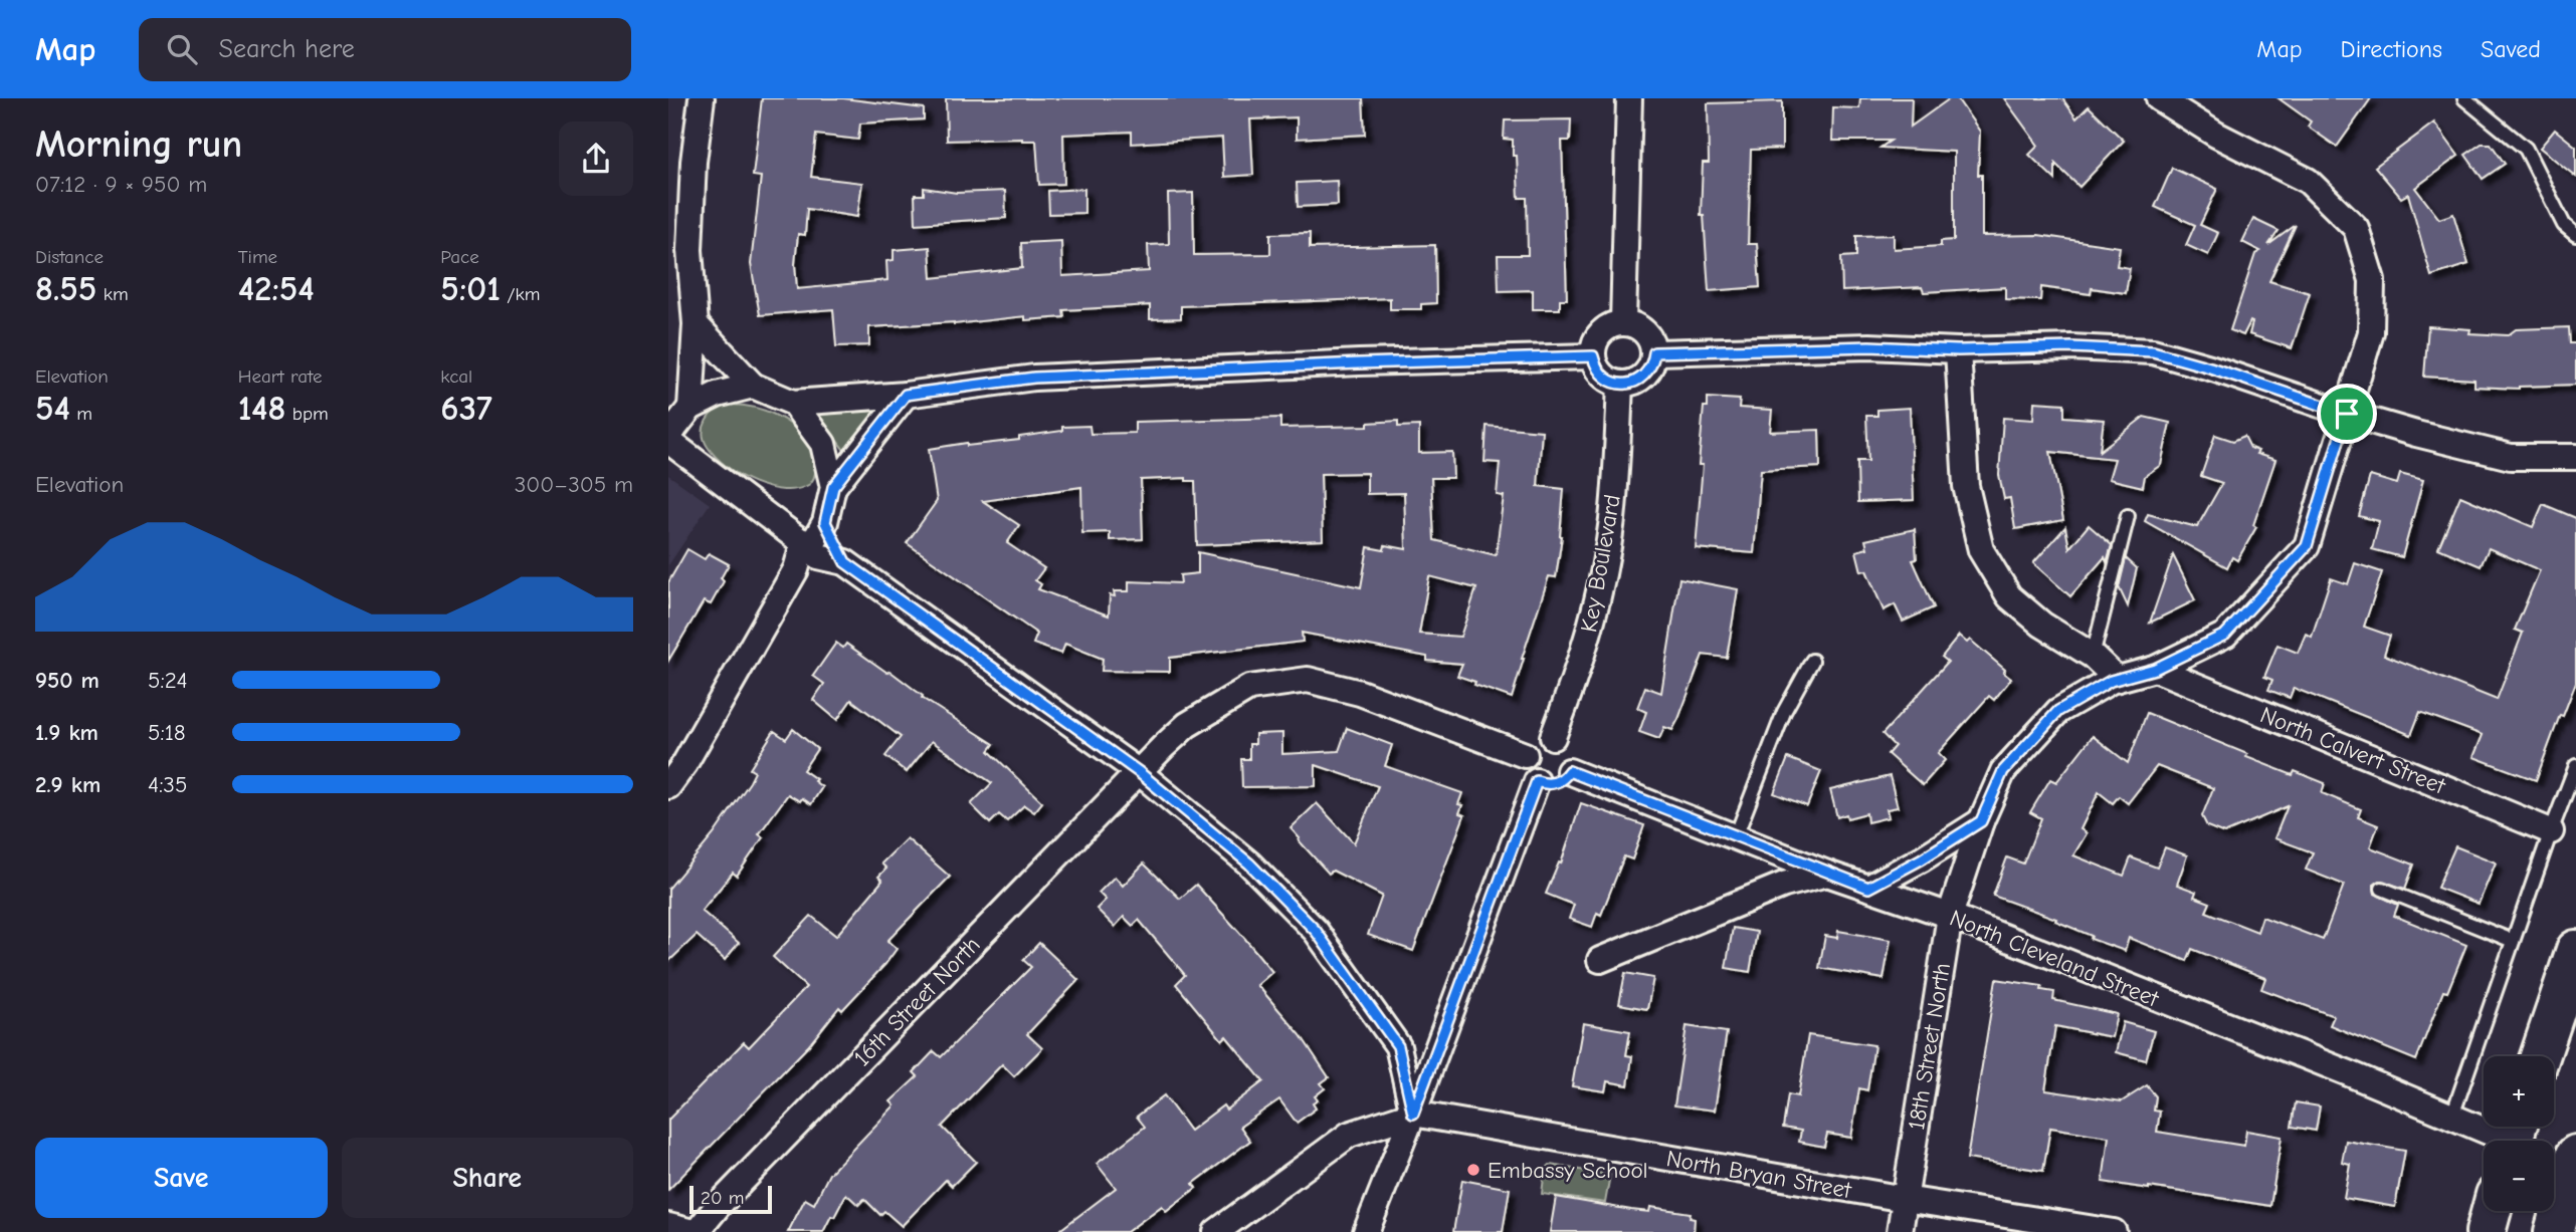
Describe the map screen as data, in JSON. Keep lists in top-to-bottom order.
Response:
{
  "streets": {
    "street": [
      "Key Boulevard",
      "North Calvert Street",
      "North Cleveland Street",
      "16th Street North",
      "18th Street North",
      "North Bryan Street"
    ]
  },
  "crossings": [
    ["Key Boulevard", "North Cleveland Street"],
    ["North Calvert Street", "18th Street North"],
    ["North Cleveland Street", "18th Street North"],
    ["18th Street North", "North Bryan Street"]
  ],
  "places": ["Embassy School"],
  "scale_bar": "20 m",
  "page": {
    "header": "Map",
    "search": "Search here",
    "nav": ["Map", "Directions", "Saved"],
    "heading": ["Morning run", "07:12 · 9 × 950 m"],
    "stats": [
      ["Distance", "8.55 km"],
      ["Time", "42:54"],
      ["Pace", "5:01 /km"],
      ["Elevation", "54 m"],
      ["Heart rate", "148 bpm"],
      ["kcal", "637"]
    ],
    "chart": ["Elevation", "300–305 m"],
    "list": [
      {
        "name": "950 m",
        "note": "5:24"
      },
      {
        "name": "1.9 km",
        "note": "5:18"
      },
      {
        "name": "2.9 km",
        "note": "4:35"
      }
    ],
    "map_buttons": ["+", "−"],
    "buttons": ["Save", "Share"],
    "scale": "20 m"
  }
}
